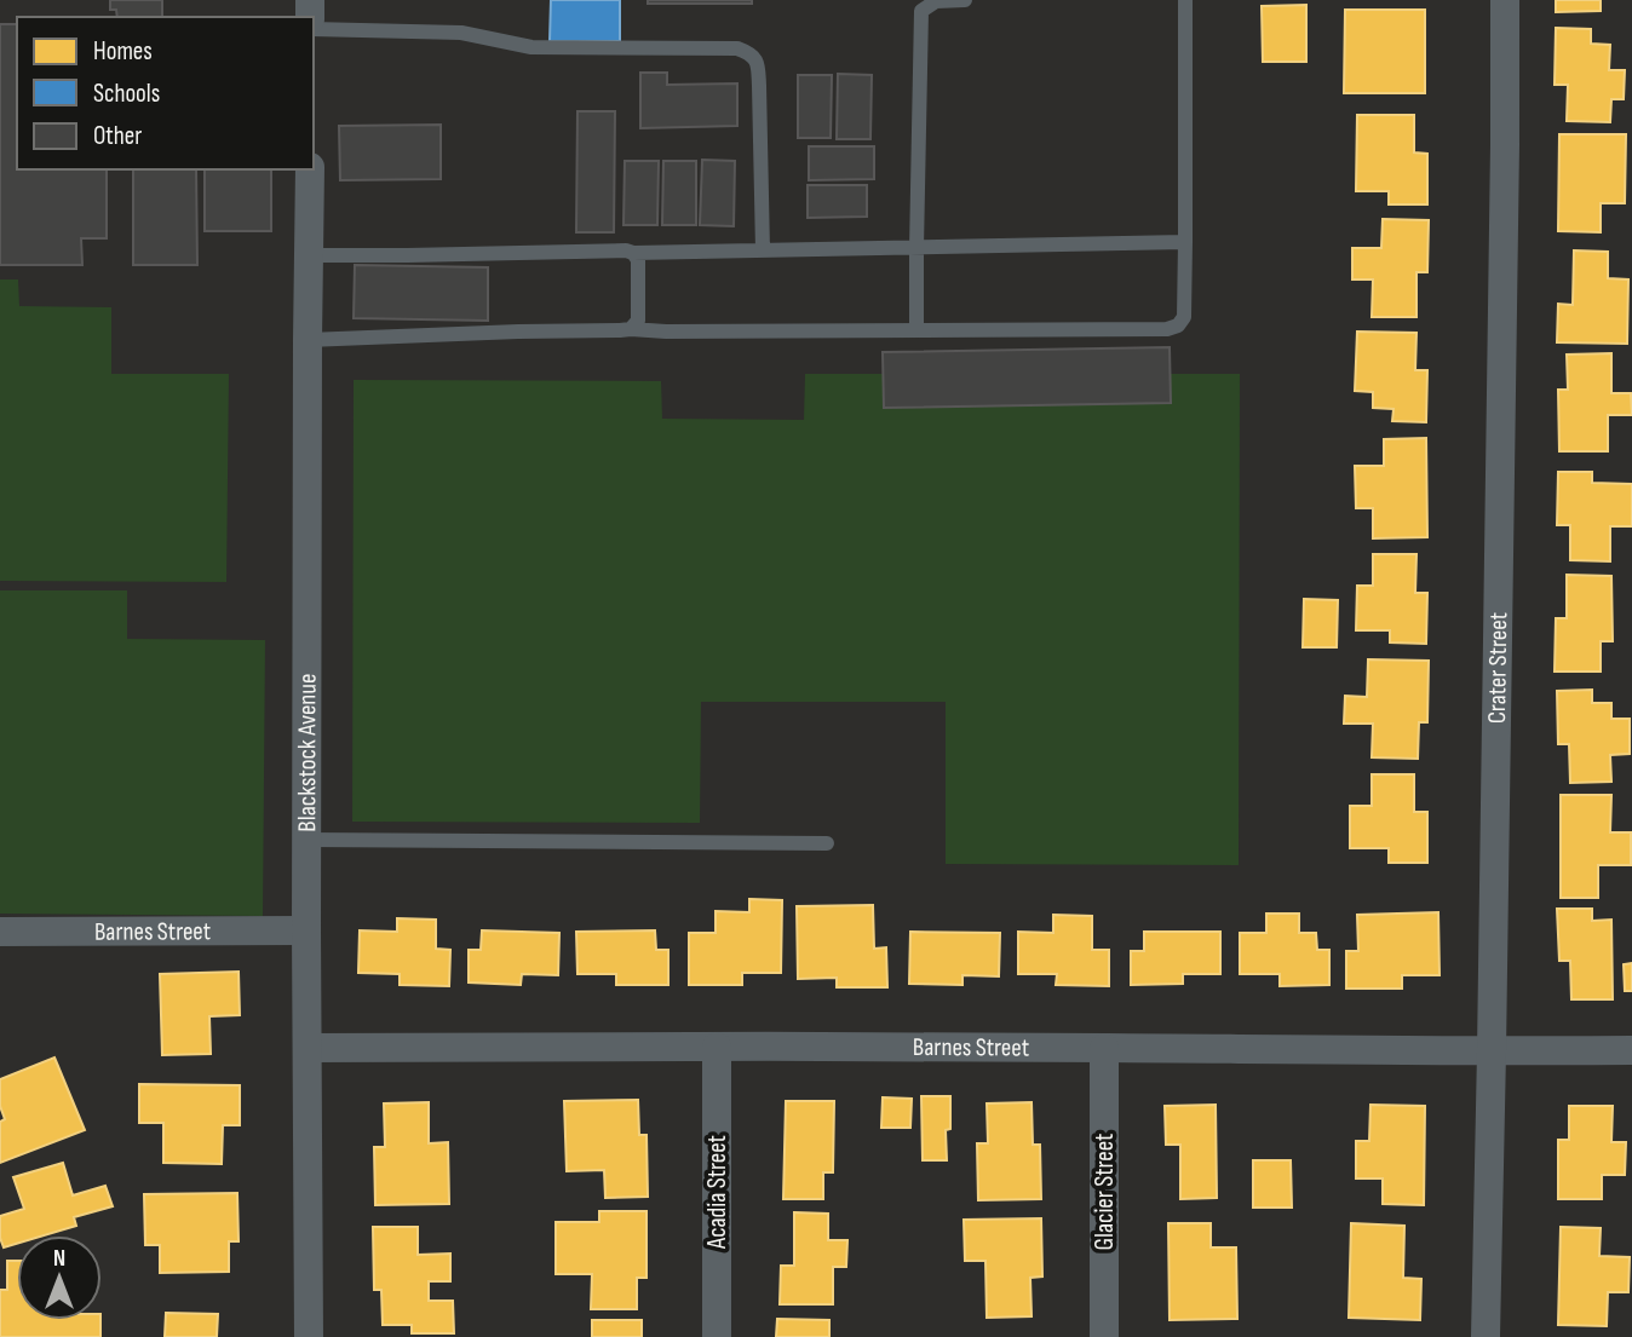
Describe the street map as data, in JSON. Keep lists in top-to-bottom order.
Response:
{
  "streets": {
    "street": [
      "Crater Street",
      "Blackstock Avenue",
      "Barnes Street",
      "Acadia Street",
      "Glacier Street"
    ]
  },
  "crossings": [
    ["Crater Street", "Barnes Street"],
    ["Blackstock Avenue", "Barnes Street"],
    ["Barnes Street", "Acadia Street"],
    ["Barnes Street", "Glacier Street"]
  ],
  "legend": ["Homes", "Schools", "Other"],
  "north": "top"
}
